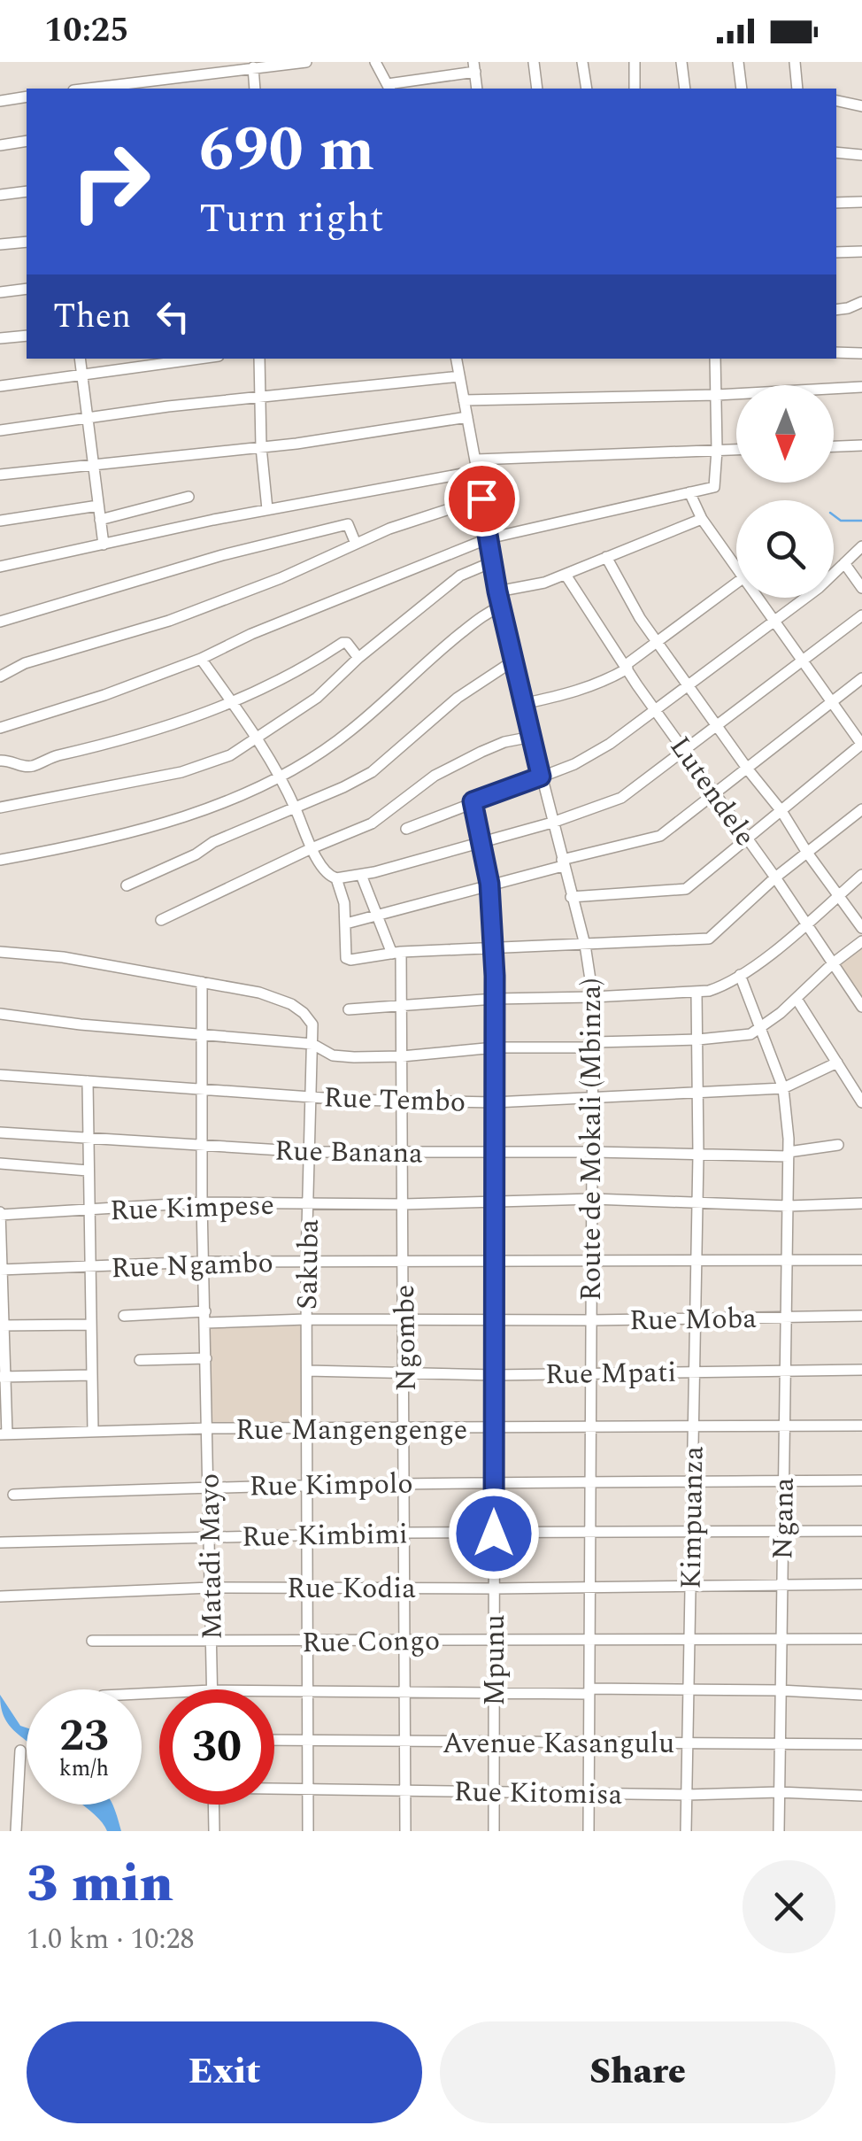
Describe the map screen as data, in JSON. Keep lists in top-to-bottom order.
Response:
{
  "streets": {
    "street": [
      "Lutendele",
      "Rue Tembo",
      "Route de Mokali (Mbinza)",
      "Rue Banana",
      "Rue Kimpese",
      "Rue Ngambo",
      "Sakuba",
      "Rue Moba",
      "Ngombe",
      "Rue Mpati",
      "Rue Mangengenge",
      "Rue Kimpolo",
      "Kimpuanza",
      "Ngana",
      "Rue Kimbimi",
      "Matadi Mayo",
      "Rue Kodia",
      "Rue Congo",
      "Mpunu",
      "Avenue Kasangulu",
      "Rue Kitomisa"
    ]
  },
  "crossings": [
    ["Rue Tembo", "Route de Mokali (Mbinza)"],
    ["Rue Tembo", "Sakuba"],
    ["Rue Tembo", "Ngombe"],
    ["Rue Tembo", "Kimpuanza"],
    ["Rue Tembo", "Ngana"],
    ["Rue Tembo", "Matadi Mayo"],
    ["Rue Tembo", "Mpunu"],
    ["Route de Mokali (Mbinza)", "Rue Banana"],
    ["Route de Mokali (Mbinza)", "Rue Kimpese"],
    ["Route de Mokali (Mbinza)", "Rue Ngambo"],
    ["Route de Mokali (Mbinza)", "Rue Moba"],
    ["Route de Mokali (Mbinza)", "Rue Mpati"],
    ["Route de Mokali (Mbinza)", "Rue Mangengenge"],
    ["Route de Mokali (Mbinza)", "Rue Kimpolo"],
    ["Route de Mokali (Mbinza)", "Rue Kimbimi"],
    ["Route de Mokali (Mbinza)", "Rue Kodia"],
    ["Route de Mokali (Mbinza)", "Rue Congo"],
    ["Route de Mokali (Mbinza)", "Avenue Kasangulu"],
    ["Route de Mokali (Mbinza)", "Rue Kitomisa"],
    ["Rue Banana", "Sakuba"],
    ["Rue Banana", "Ngombe"],
    ["Rue Banana", "Kimpuanza"],
    ["Rue Banana", "Ngana"],
    ["Rue Banana", "Matadi Mayo"],
    ["Rue Banana", "Mpunu"],
    ["Rue Kimpese", "Sakuba"],
    ["Rue Kimpese", "Ngombe"],
    ["Rue Kimpese", "Kimpuanza"],
    ["Rue Kimpese", "Ngana"],
    ["Rue Kimpese", "Matadi Mayo"],
    ["Rue Kimpese", "Mpunu"],
    ["Rue Ngambo", "Sakuba"],
    ["Rue Ngambo", "Ngombe"],
    ["Rue Ngambo", "Kimpuanza"],
    ["Rue Ngambo", "Ngana"],
    ["Rue Ngambo", "Matadi Mayo"],
    ["Rue Ngambo", "Mpunu"],
    ["Sakuba", "Rue Moba"],
    ["Sakuba", "Rue Mpati"],
    ["Sakuba", "Rue Mangengenge"],
    ["Sakuba", "Rue Kimpolo"],
    ["Sakuba", "Rue Kimbimi"],
    ["Sakuba", "Matadi Mayo"],
    ["Sakuba", "Rue Kodia"],
    ["Sakuba", "Rue Congo"],
    ["Sakuba", "Avenue Kasangulu"],
    ["Sakuba", "Rue Kitomisa"],
    ["Rue Moba", "Ngombe"],
    ["Rue Moba", "Kimpuanza"],
    ["Rue Moba", "Ngana"],
    ["Rue Moba", "Matadi Mayo"],
    ["Rue Moba", "Mpunu"],
    ["Ngombe", "Rue Mpati"],
    ["Ngombe", "Rue Mangengenge"],
    ["Ngombe", "Rue Kimpolo"],
    ["Ngombe", "Rue Kimbimi"],
    ["Ngombe", "Rue Kodia"],
    ["Ngombe", "Rue Congo"],
    ["Ngombe", "Avenue Kasangulu"],
    ["Ngombe", "Rue Kitomisa"],
    ["Rue Mpati", "Kimpuanza"],
    ["Rue Mpati", "Ngana"],
    ["Rue Mpati", "Mpunu"],
    ["Rue Mangengenge", "Kimpuanza"],
    ["Rue Mangengenge", "Ngana"],
    ["Rue Mangengenge", "Matadi Mayo"],
    ["Rue Mangengenge", "Mpunu"],
    ["Rue Kimpolo", "Kimpuanza"],
    ["Rue Kimpolo", "Ngana"],
    ["Rue Kimpolo", "Matadi Mayo"],
    ["Rue Kimpolo", "Mpunu"],
    ["Kimpuanza", "Rue Kimbimi"],
    ["Kimpuanza", "Rue Kodia"],
    ["Kimpuanza", "Rue Congo"],
    ["Kimpuanza", "Avenue Kasangulu"],
    ["Kimpuanza", "Rue Kitomisa"],
    ["Ngana", "Rue Kimbimi"],
    ["Ngana", "Rue Kodia"],
    ["Ngana", "Rue Congo"],
    ["Ngana", "Avenue Kasangulu"],
    ["Ngana", "Rue Kitomisa"],
    ["Rue Kimbimi", "Matadi Mayo"],
    ["Rue Kimbimi", "Mpunu"],
    ["Matadi Mayo", "Rue Kodia"],
    ["Matadi Mayo", "Rue Congo"],
    ["Rue Kodia", "Mpunu"],
    ["Rue Congo", "Mpunu"],
    ["Mpunu", "Avenue Kasangulu"],
    ["Mpunu", "Rue Kitomisa"]
  ],
  "north": "bottom",
  "page": {
    "status": "10:25",
    "turn": ["690 m", "Turn right"],
    "then": "Then",
    "speed": "23 km/h",
    "limit": "30",
    "heading": ["3 min", "1.0 km · 10:28"],
    "buttons": ["Exit", "Share"]
  }
}
